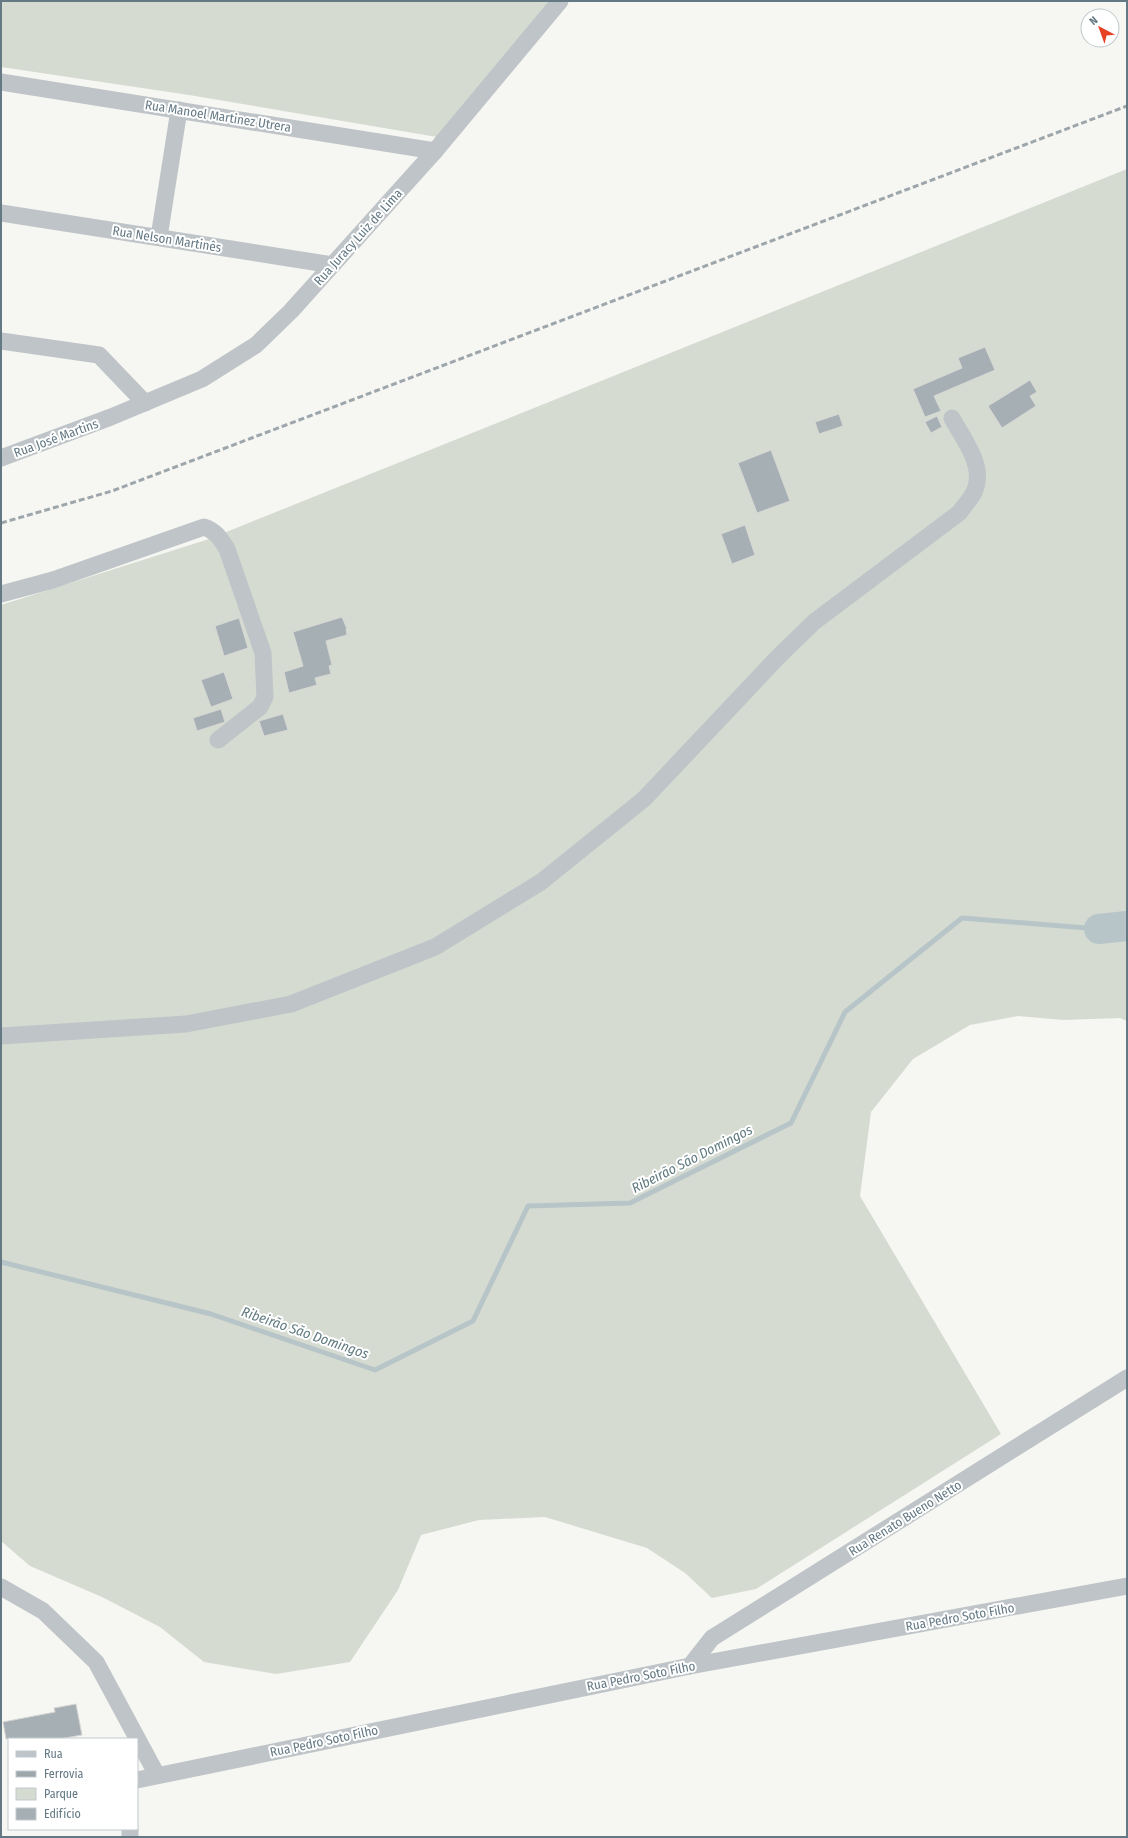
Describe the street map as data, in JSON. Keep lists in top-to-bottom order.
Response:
{
  "streets": {
    "street": [
      "Rua Manoel Martinez Utrera",
      "Rua Juracy Luiz de Lima",
      "Rua Nelson Martinês",
      "Rua José Martins",
      "Rua Renato Bueno Netto",
      "Rua Pedro Soto Filho"
    ]
  },
  "crossings": [
    ["Rua Manoel Martinez Utrera", "Rua Juracy Luiz de Lima"],
    ["Rua Juracy Luiz de Lima", "Rua Nelson Martinês"],
    ["Rua Juracy Luiz de Lima", "Rua José Martins"],
    ["Rua Renato Bueno Netto", "Rua Pedro Soto Filho"]
  ],
  "water": ["Ribeirão São Domingos"],
  "legend": [
    "Rua",
    "Ferrovia",
    "Parque",
    "Edifício"
  ],
  "north": "top left"
}
